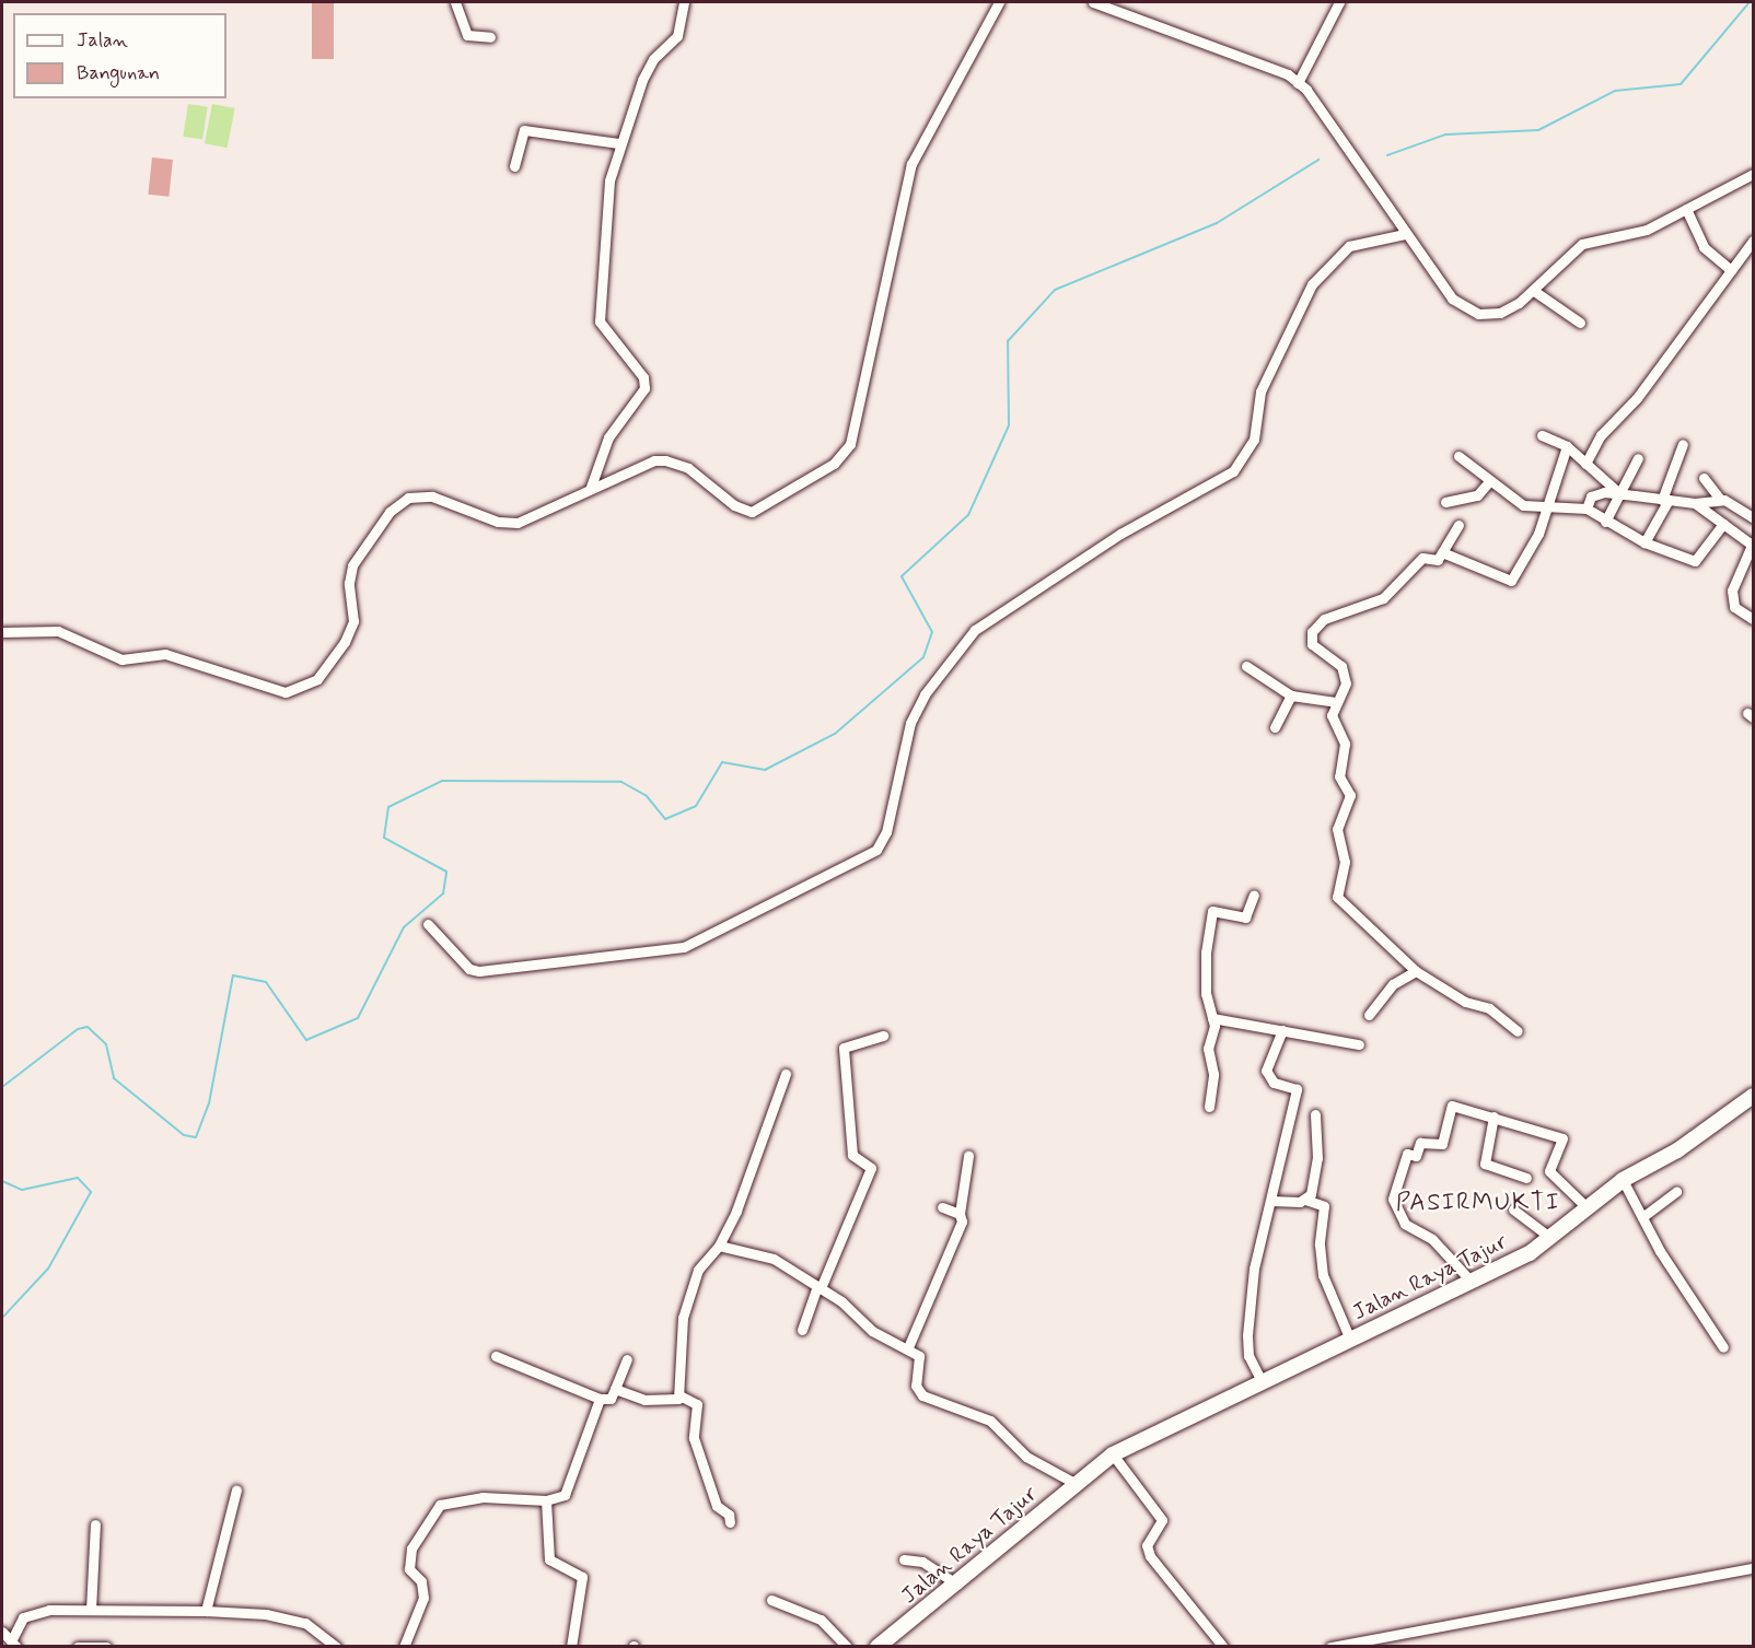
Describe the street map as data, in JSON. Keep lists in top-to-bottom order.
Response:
{
  "streets": {
    "main road": ["Jalan Raya Tajur"]
  },
  "districts": ["PASIRMUKTI"],
  "legend": ["Jalan", "Bangunan"]
}
